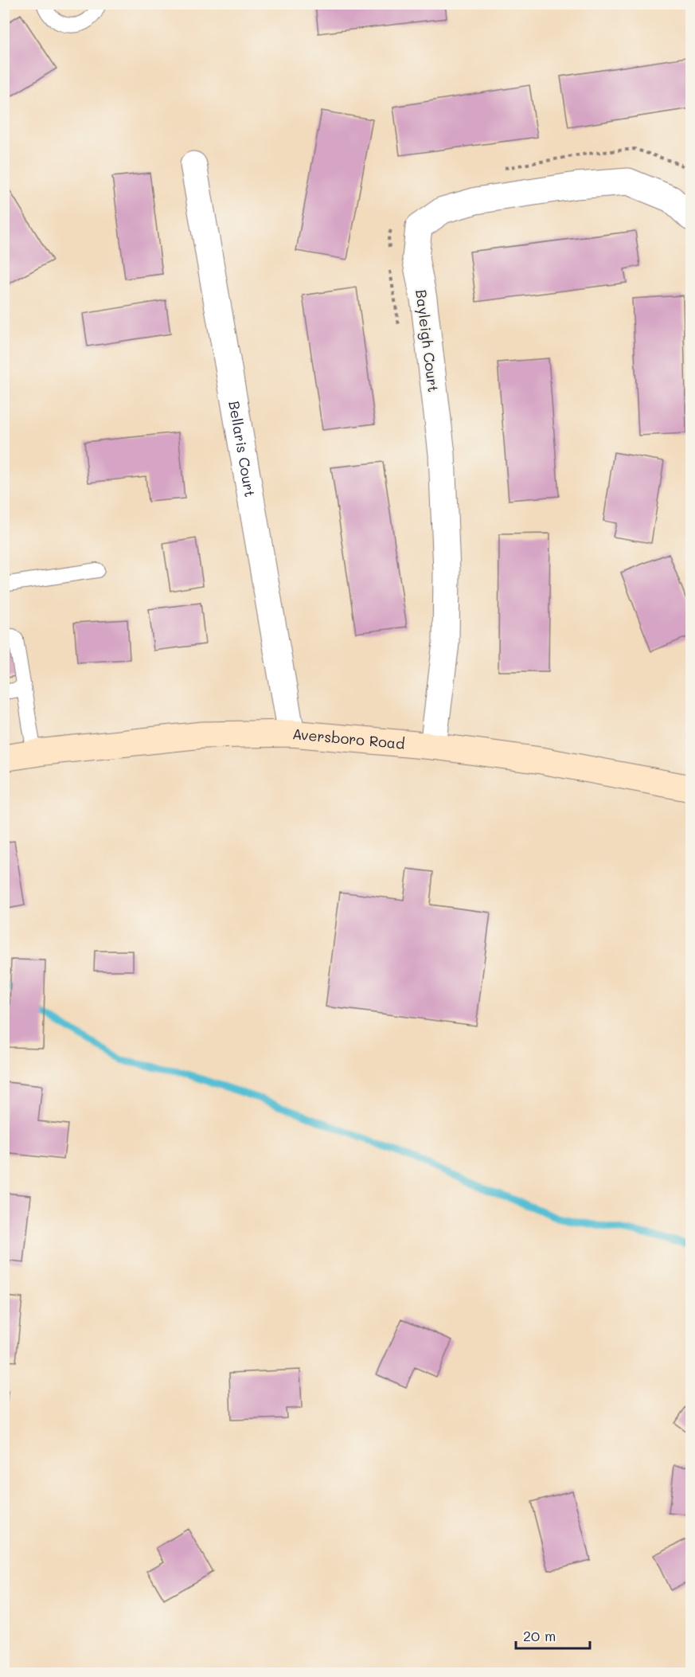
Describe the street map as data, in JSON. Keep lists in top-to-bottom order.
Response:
{
  "streets": {
    "street": ["Bayleigh Court", "Bellaris Court", "Aversboro Road"]
  },
  "crossings": [
    ["Bayleigh Court", "Aversboro Road"],
    ["Bellaris Court", "Aversboro Road"]
  ],
  "scale_bar": "20 m"
}
